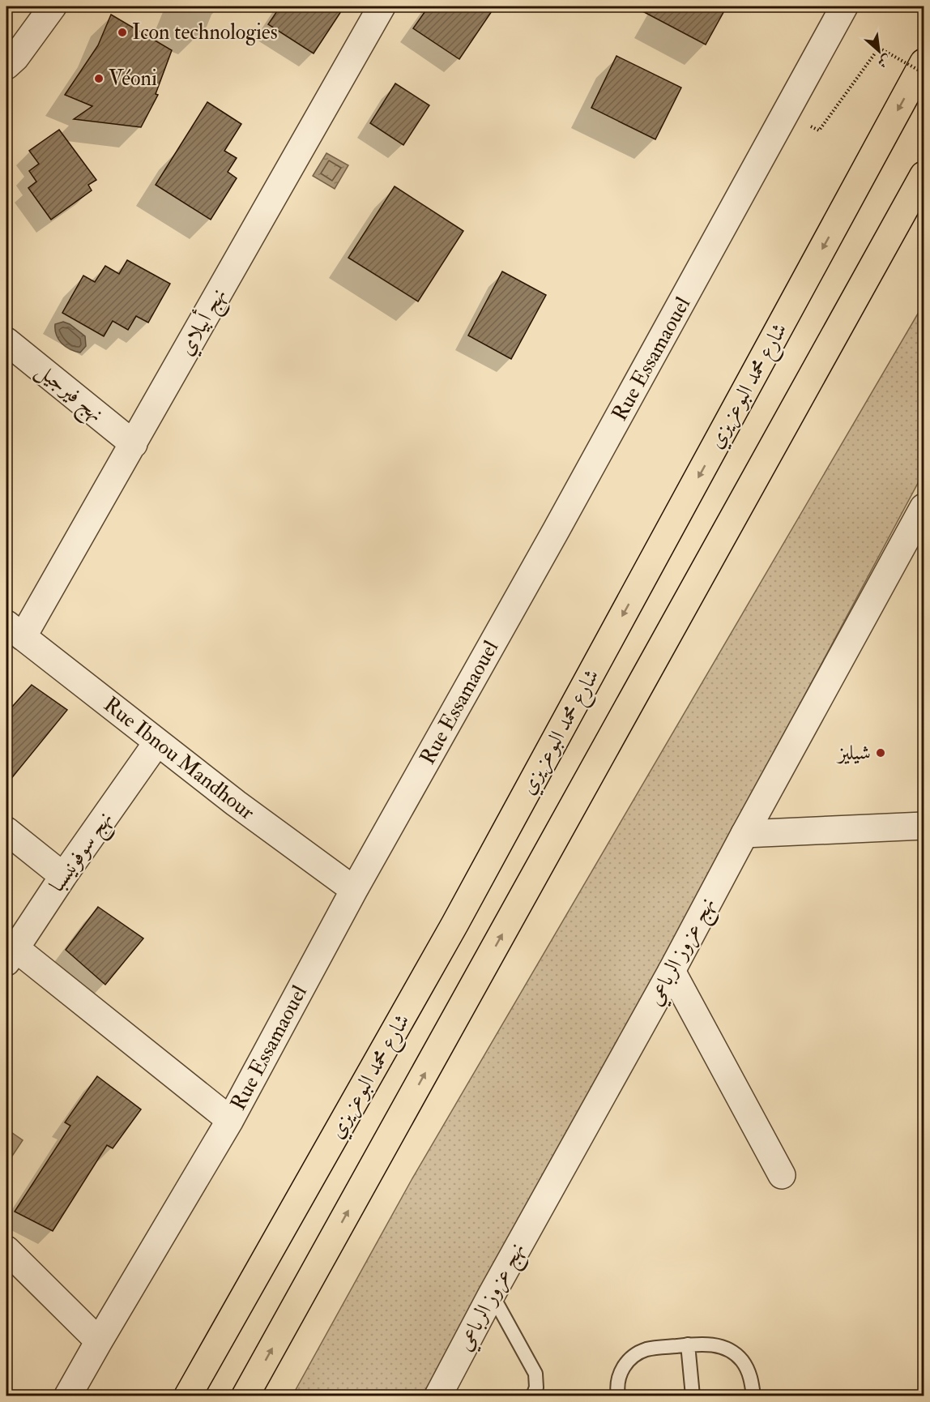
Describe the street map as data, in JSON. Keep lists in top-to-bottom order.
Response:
{
  "streets": {
    "highway": ["شارع محمد البوعزيزي"],
    "street": [
      "نهج أبيلاي",
      "Rue Essamaouel",
      "نهج فيرجيل",
      "Rue Ibnou Mandhour",
      "نهج سوفونيسبا",
      "نهج عزوز الرباعي"
    ]
  },
  "crossings": [
    ["نهج أبيلاي", "نهج فيرجيل"],
    ["نهج أبيلاي", "Rue Ibnou Mandhour"],
    ["Rue Essamaouel", "Rue Ibnou Mandhour"],
    ["Rue Ibnou Mandhour", "نهج سوفونيسبا"]
  ],
  "places": ["Icon technologies", "Véoni", "شيليز"],
  "north": "bottom right"
}
